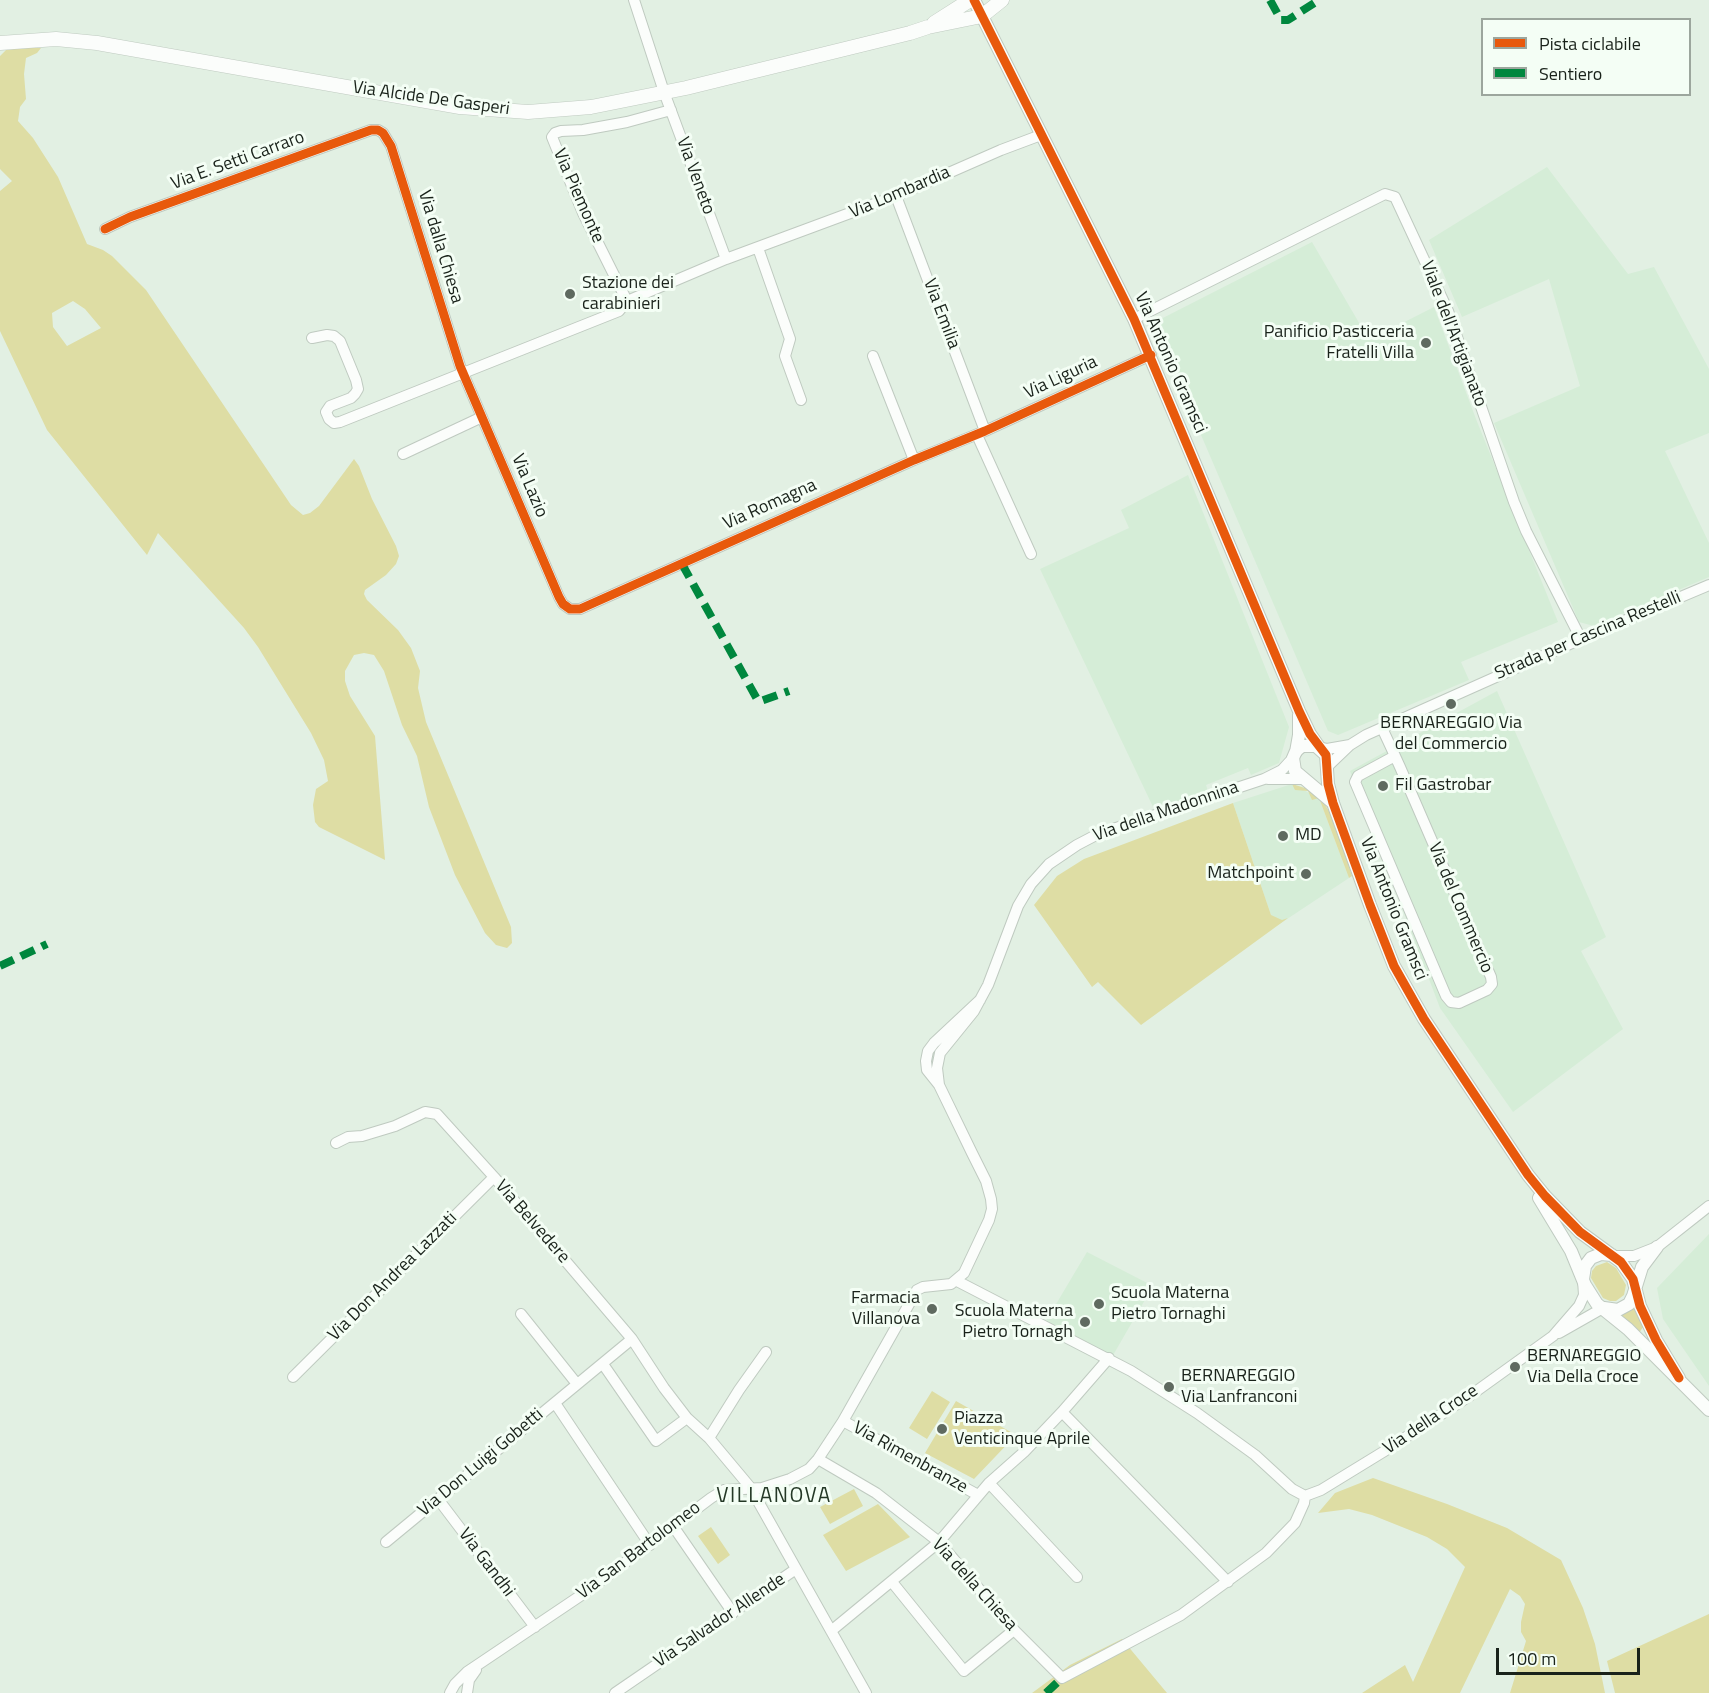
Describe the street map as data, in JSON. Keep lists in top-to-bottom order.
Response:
{
  "streets": {
    "main road": ["Via Alcide De Gasperi"],
    "street": [
      "Via E. Setti Carraro",
      "Via Veneto",
      "Via Lombardia",
      "Via Piemonte",
      "Via dalla Chiesa",
      "Via Emilia",
      "Viale dell'Artigianato",
      "Via Antonio Gramsci",
      "Via Liguria",
      "Via Lazio",
      "Via Romagna",
      "Strada per Cascina Restelli",
      "Via della Madonnina",
      "Via del Commercio",
      "Via Belvedere",
      "Via Don Andrea Lazzati",
      "Via della Croce",
      "Via Rimenbranze",
      "Via Don Luigi Gobetti",
      "Via San Bartolomeo",
      "Via Gandhi",
      "Via della Chiesa",
      "Via Salvador Allende"
    ]
  },
  "crossings": [
    ["Via Alcide De Gasperi", "Via Veneto"],
    ["Via Alcide De Gasperi", "Via Antonio Gramsci"],
    ["Via E. Setti Carraro", "Via dalla Chiesa"],
    ["Via Veneto", "Via Lombardia"],
    ["Via Veneto", "Via Piemonte"],
    ["Via Lombardia", "Via Piemonte"],
    ["Via Lombardia", "Via dalla Chiesa"],
    ["Via Lombardia", "Via Emilia"],
    ["Via Lombardia", "Via Antonio Gramsci"],
    ["Via Lombardia", "Via Lazio"],
    ["Via dalla Chiesa", "Via Lazio"],
    ["Via Emilia", "Via Liguria"],
    ["Via Emilia", "Via Romagna"],
    ["Viale dell'Artigianato", "Via Antonio Gramsci"],
    ["Viale dell'Artigianato", "Strada per Cascina Restelli"],
    ["Via Antonio Gramsci", "Via Liguria"],
    ["Via Antonio Gramsci", "Via della Madonnina"],
    ["Via Liguria", "Via Romagna"],
    ["Via Lazio", "Via Romagna"],
    ["Strada per Cascina Restelli", "Via del Commercio"],
    ["Via della Madonnina", "Via San Bartolomeo"],
    ["Via Belvedere", "Via Don Andrea Lazzati"],
    ["Via Belvedere", "Via Don Luigi Gobetti"],
    ["Via Belvedere", "Via San Bartolomeo"],
    ["Via Belvedere", "Via Salvador Allende"],
    ["Via Rimenbranze", "Via San Bartolomeo"],
    ["Via Don Luigi Gobetti", "Via Gandhi"],
    ["Via San Bartolomeo", "Via Gandhi"],
    ["Via San Bartolomeo", "Via della Chiesa"]
  ],
  "districts": ["VILLANOVA"],
  "places": [
    "Stazione dei carabinieri",
    "Panificio Pasticceria Fratelli Villa",
    "BERNAREGGIO Via del Commercio",
    "Fil Gastrobar",
    "MD",
    "Matchpoint",
    "Scuola Materna Pietro Tornaghi",
    "Farmacia Villanova",
    "Scuola Materna Pietro Tornagh",
    "BERNAREGGIO Via Della Croce",
    "BERNAREGGIO Via Lanfranconi",
    "Piazza Venticinque Aprile"
  ],
  "legend": ["Pista ciclabile", "Sentiero"],
  "scale_bar": "100 m"
}
